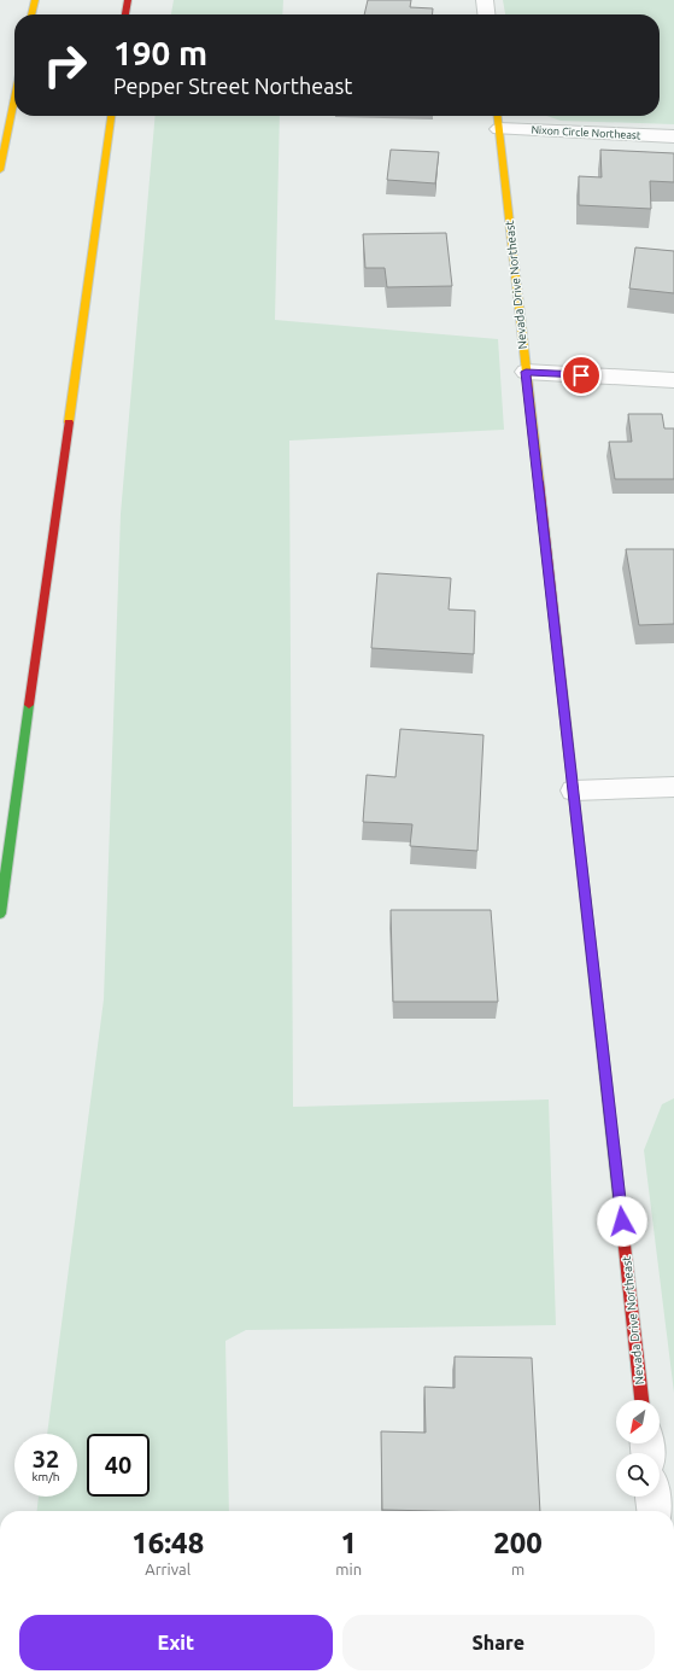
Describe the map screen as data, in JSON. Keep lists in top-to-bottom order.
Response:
{
  "streets": {
    "main road": ["Nevada Drive Northeast"],
    "street": ["Nixon Circle Northeast"]
  },
  "crossings": [
    ["Nixon Circle Northeast", "Nevada Drive Northeast"]
  ],
  "north": "bottom left",
  "page": {
    "turn": ["190 m", "Pepper Street Northeast"],
    "speed": "32 km/h",
    "limit": "40",
    "eta": [
      "16:48",
      "Arrival",
      "1",
      "min",
      "200",
      "m"
    ],
    "buttons": ["Exit", "Share"]
  }
}
